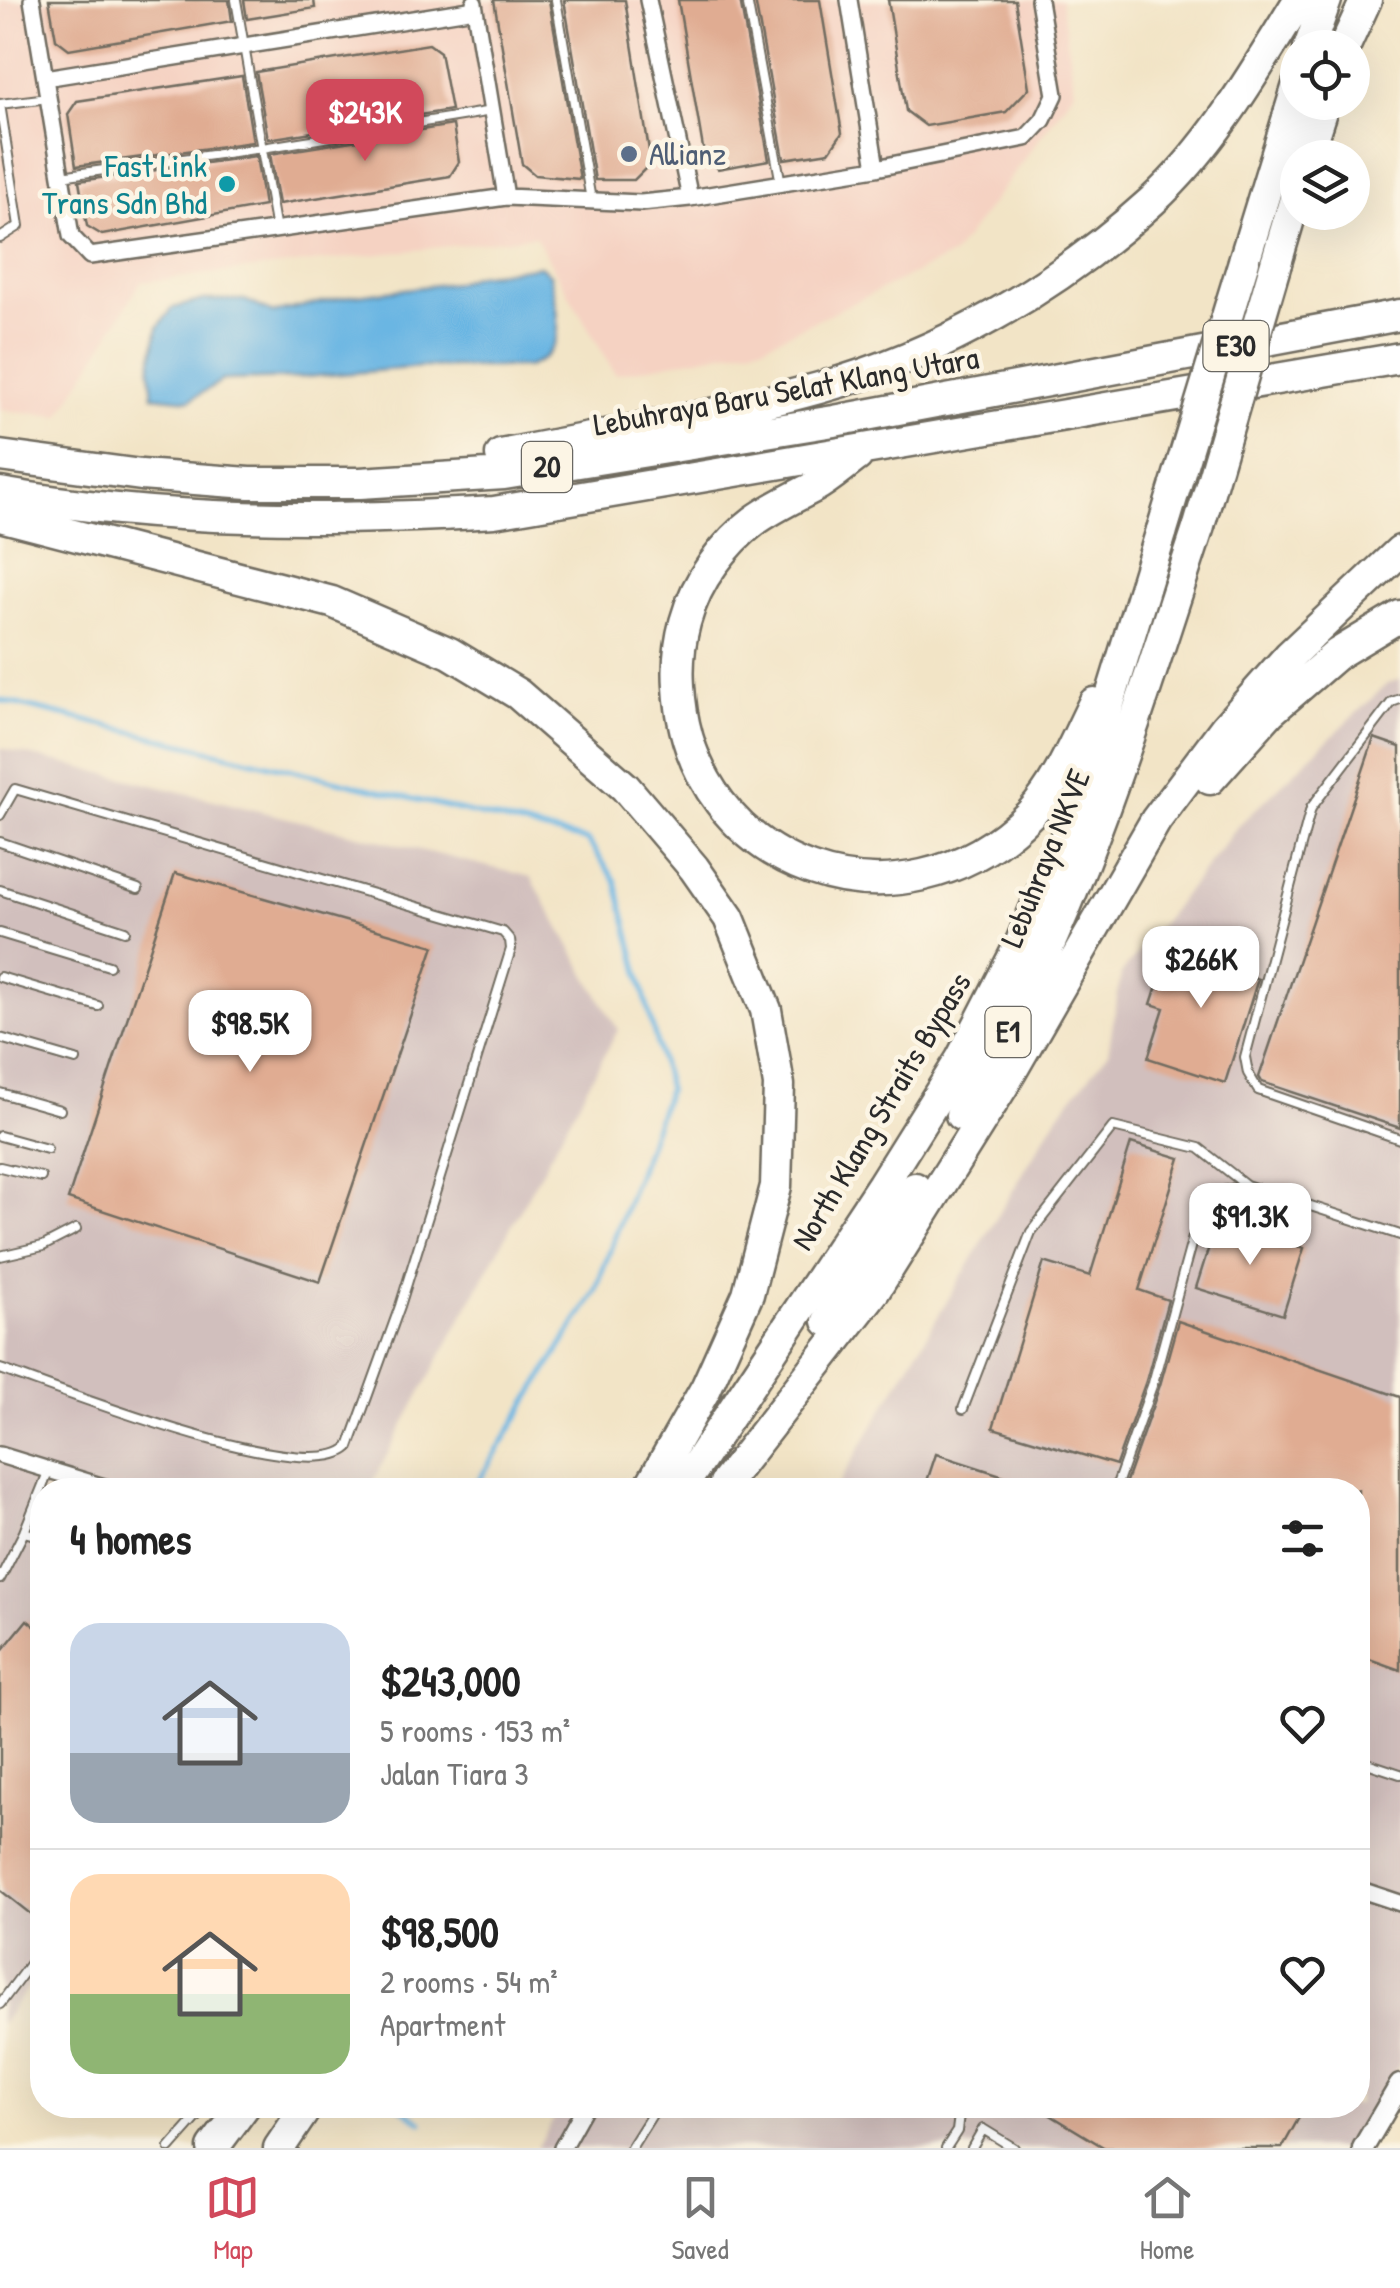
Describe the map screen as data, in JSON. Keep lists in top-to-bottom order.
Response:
{
  "streets": {
    "highway": [
      "E30",
      "Lebuhraya Baru Selat Klang Utara",
      "20",
      "Lebuhraya NKVE",
      "E1",
      "North Klang Straits Bypass"
    ]
  },
  "crossings": [
    ["E30", "20"],
    ["E30", "North Klang Straits Bypass"]
  ],
  "places": ["Allianz", "Fast Link Trans Sdn Bhd"],
  "page": {
    "price": [
      "$243K",
      "$266K",
      "$98.5K",
      "$91.3K"
    ],
    "heading": "4 homes",
    "list": [
      {
        "name": "$243,000",
        "note": "5 rooms · 153 m² · Jalan Tiara 3"
      },
      {
        "name": "$98,500",
        "note": "2 rooms · 54 m² · Apartment"
      }
    ],
    "tabs": ["Map", "Saved", "Home"]
  }
}
